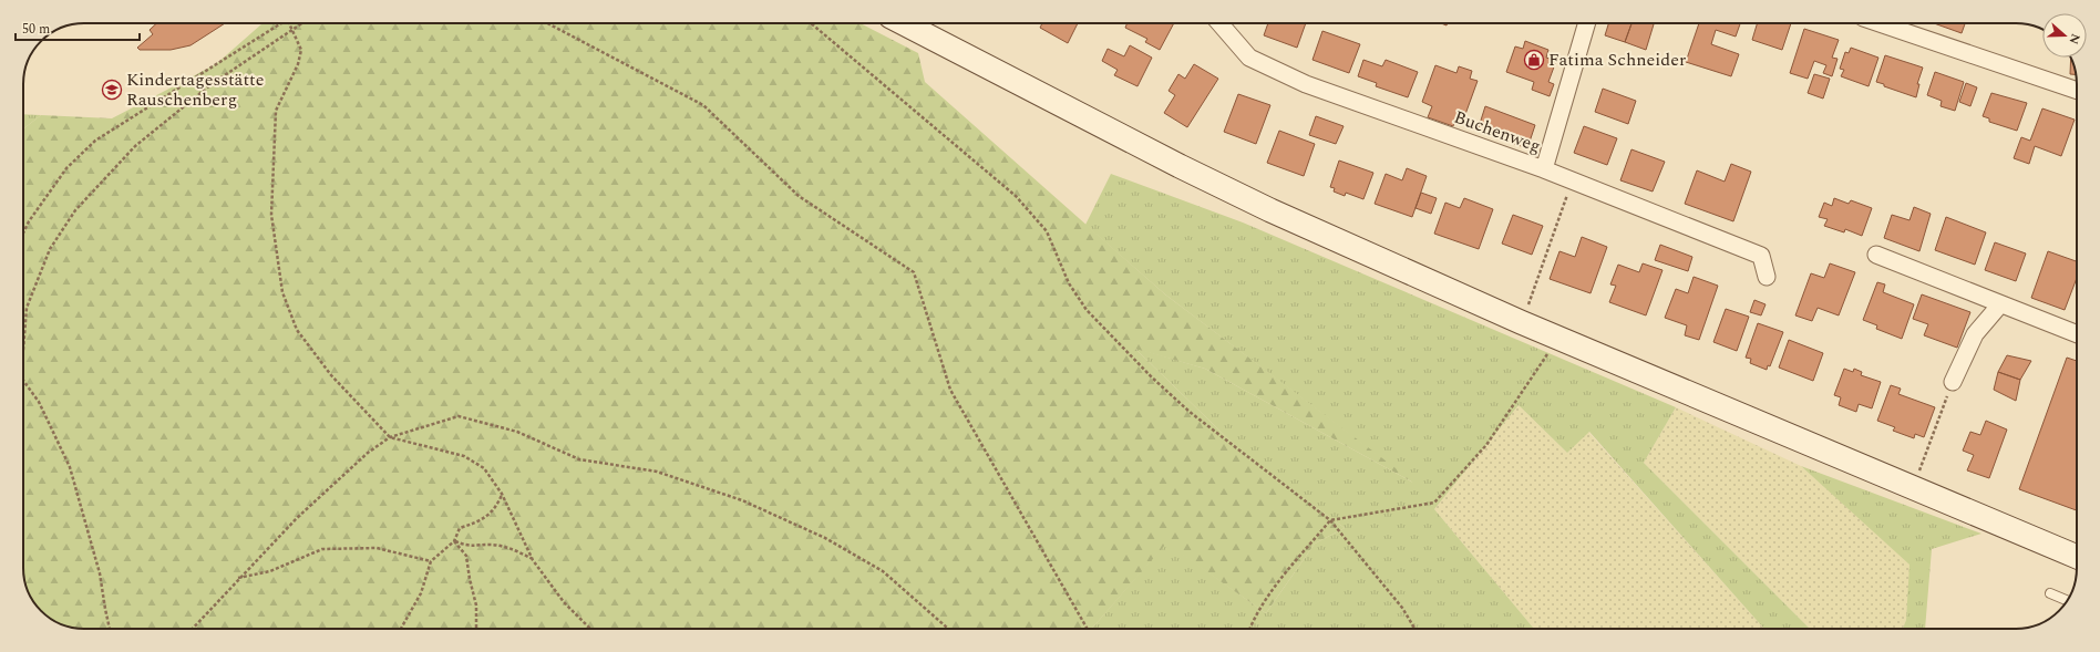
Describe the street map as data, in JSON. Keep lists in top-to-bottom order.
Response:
{
  "streets": {
    "street": ["Buchenweg"]
  },
  "places": {
    "shop": ["Fatima Schneider"],
    "school or university": ["Kindertagesstätte Rauschenberg"]
  },
  "scale_bar": "50 m",
  "north": "right"
}
